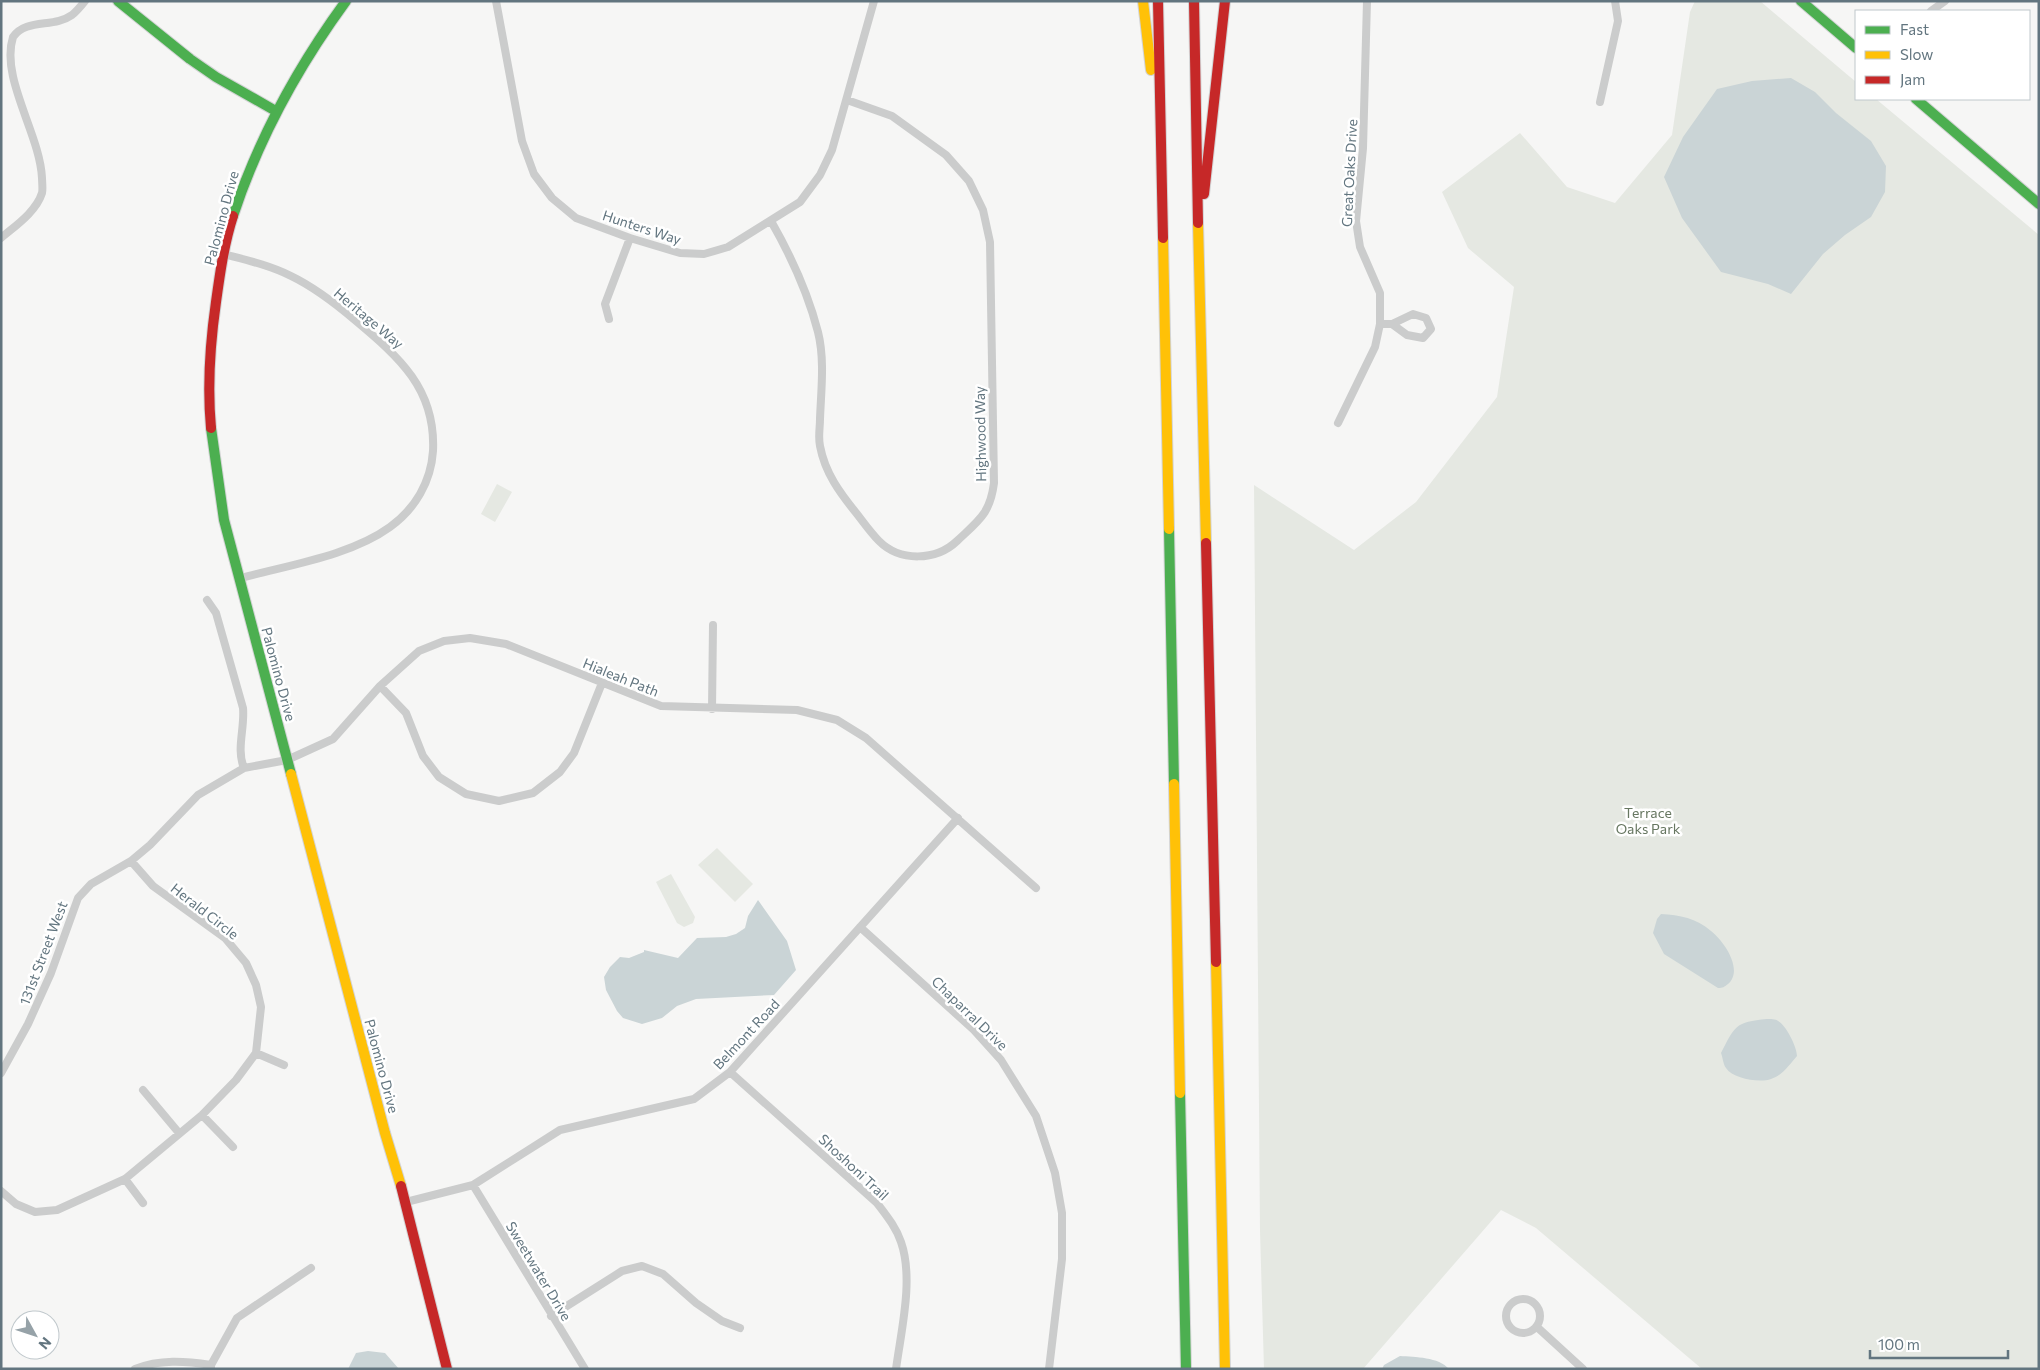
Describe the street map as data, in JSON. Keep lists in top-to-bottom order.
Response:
{
  "streets": {
    "main road": ["Palomino Drive"],
    "street": [
      "Great Oaks Drive",
      "Hunters Way",
      "Heritage Way",
      "Highwood Way",
      "Hialeah Path",
      "Herald Circle",
      "131st Street West",
      "Chaparral Drive",
      "Belmont Road",
      "Shoshoni Trail",
      "Sweetwater Drive"
    ]
  },
  "crossings": [
    ["Palomino Drive", "Heritage Way"],
    ["Palomino Drive", "Hialeah Path"],
    ["Palomino Drive", "131st Street West"],
    ["Palomino Drive", "Belmont Road"],
    ["Hunters Way", "Highwood Way"],
    ["Hialeah Path", "131st Street West"],
    ["Hialeah Path", "Belmont Road"],
    ["Herald Circle", "131st Street West"],
    ["Chaparral Drive", "Belmont Road"],
    ["Belmont Road", "Shoshoni Trail"],
    ["Belmont Road", "Sweetwater Drive"]
  ],
  "parks": ["Terrace Oaks Park"],
  "legend": ["Fast", "Slow", "Jam"],
  "scale_bar": "100 m",
  "north": "bottom right"
}
